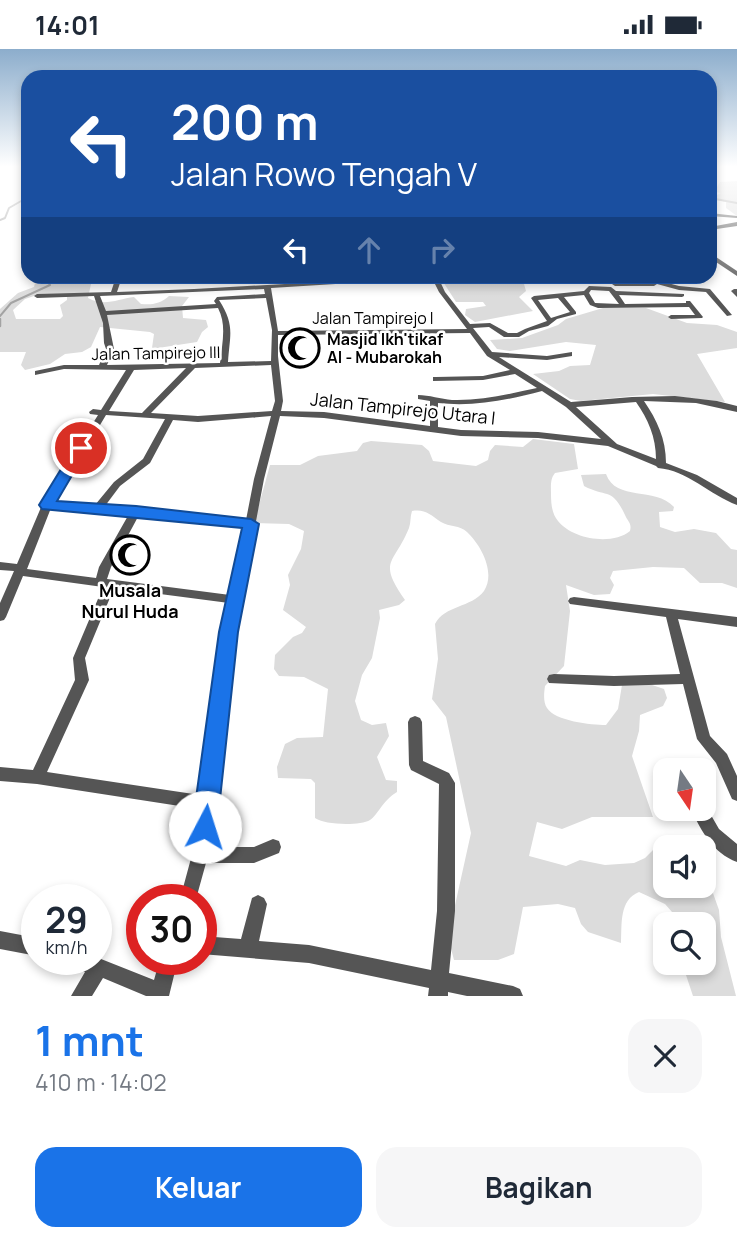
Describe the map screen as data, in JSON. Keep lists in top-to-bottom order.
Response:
{
  "streets": {
    "street": ["Jalan Tampirejo I", "Jalan Tampirejo III", "Jalan Tampirejo Utara I"]
  },
  "places": {
    "mosque": ["Masjid Ikh'tikaf Al - Mubarokah", "Musala Nurul Huda"]
  },
  "north": "bottom",
  "page": {
    "status": "14:01",
    "turn": ["200 m", "Jalan Rowo Tengah V"],
    "speed": "29 km/h",
    "limit": "30",
    "heading": ["1 mnt", "410 m · 14:02"],
    "buttons": ["Keluar", "Bagikan"]
  }
}
